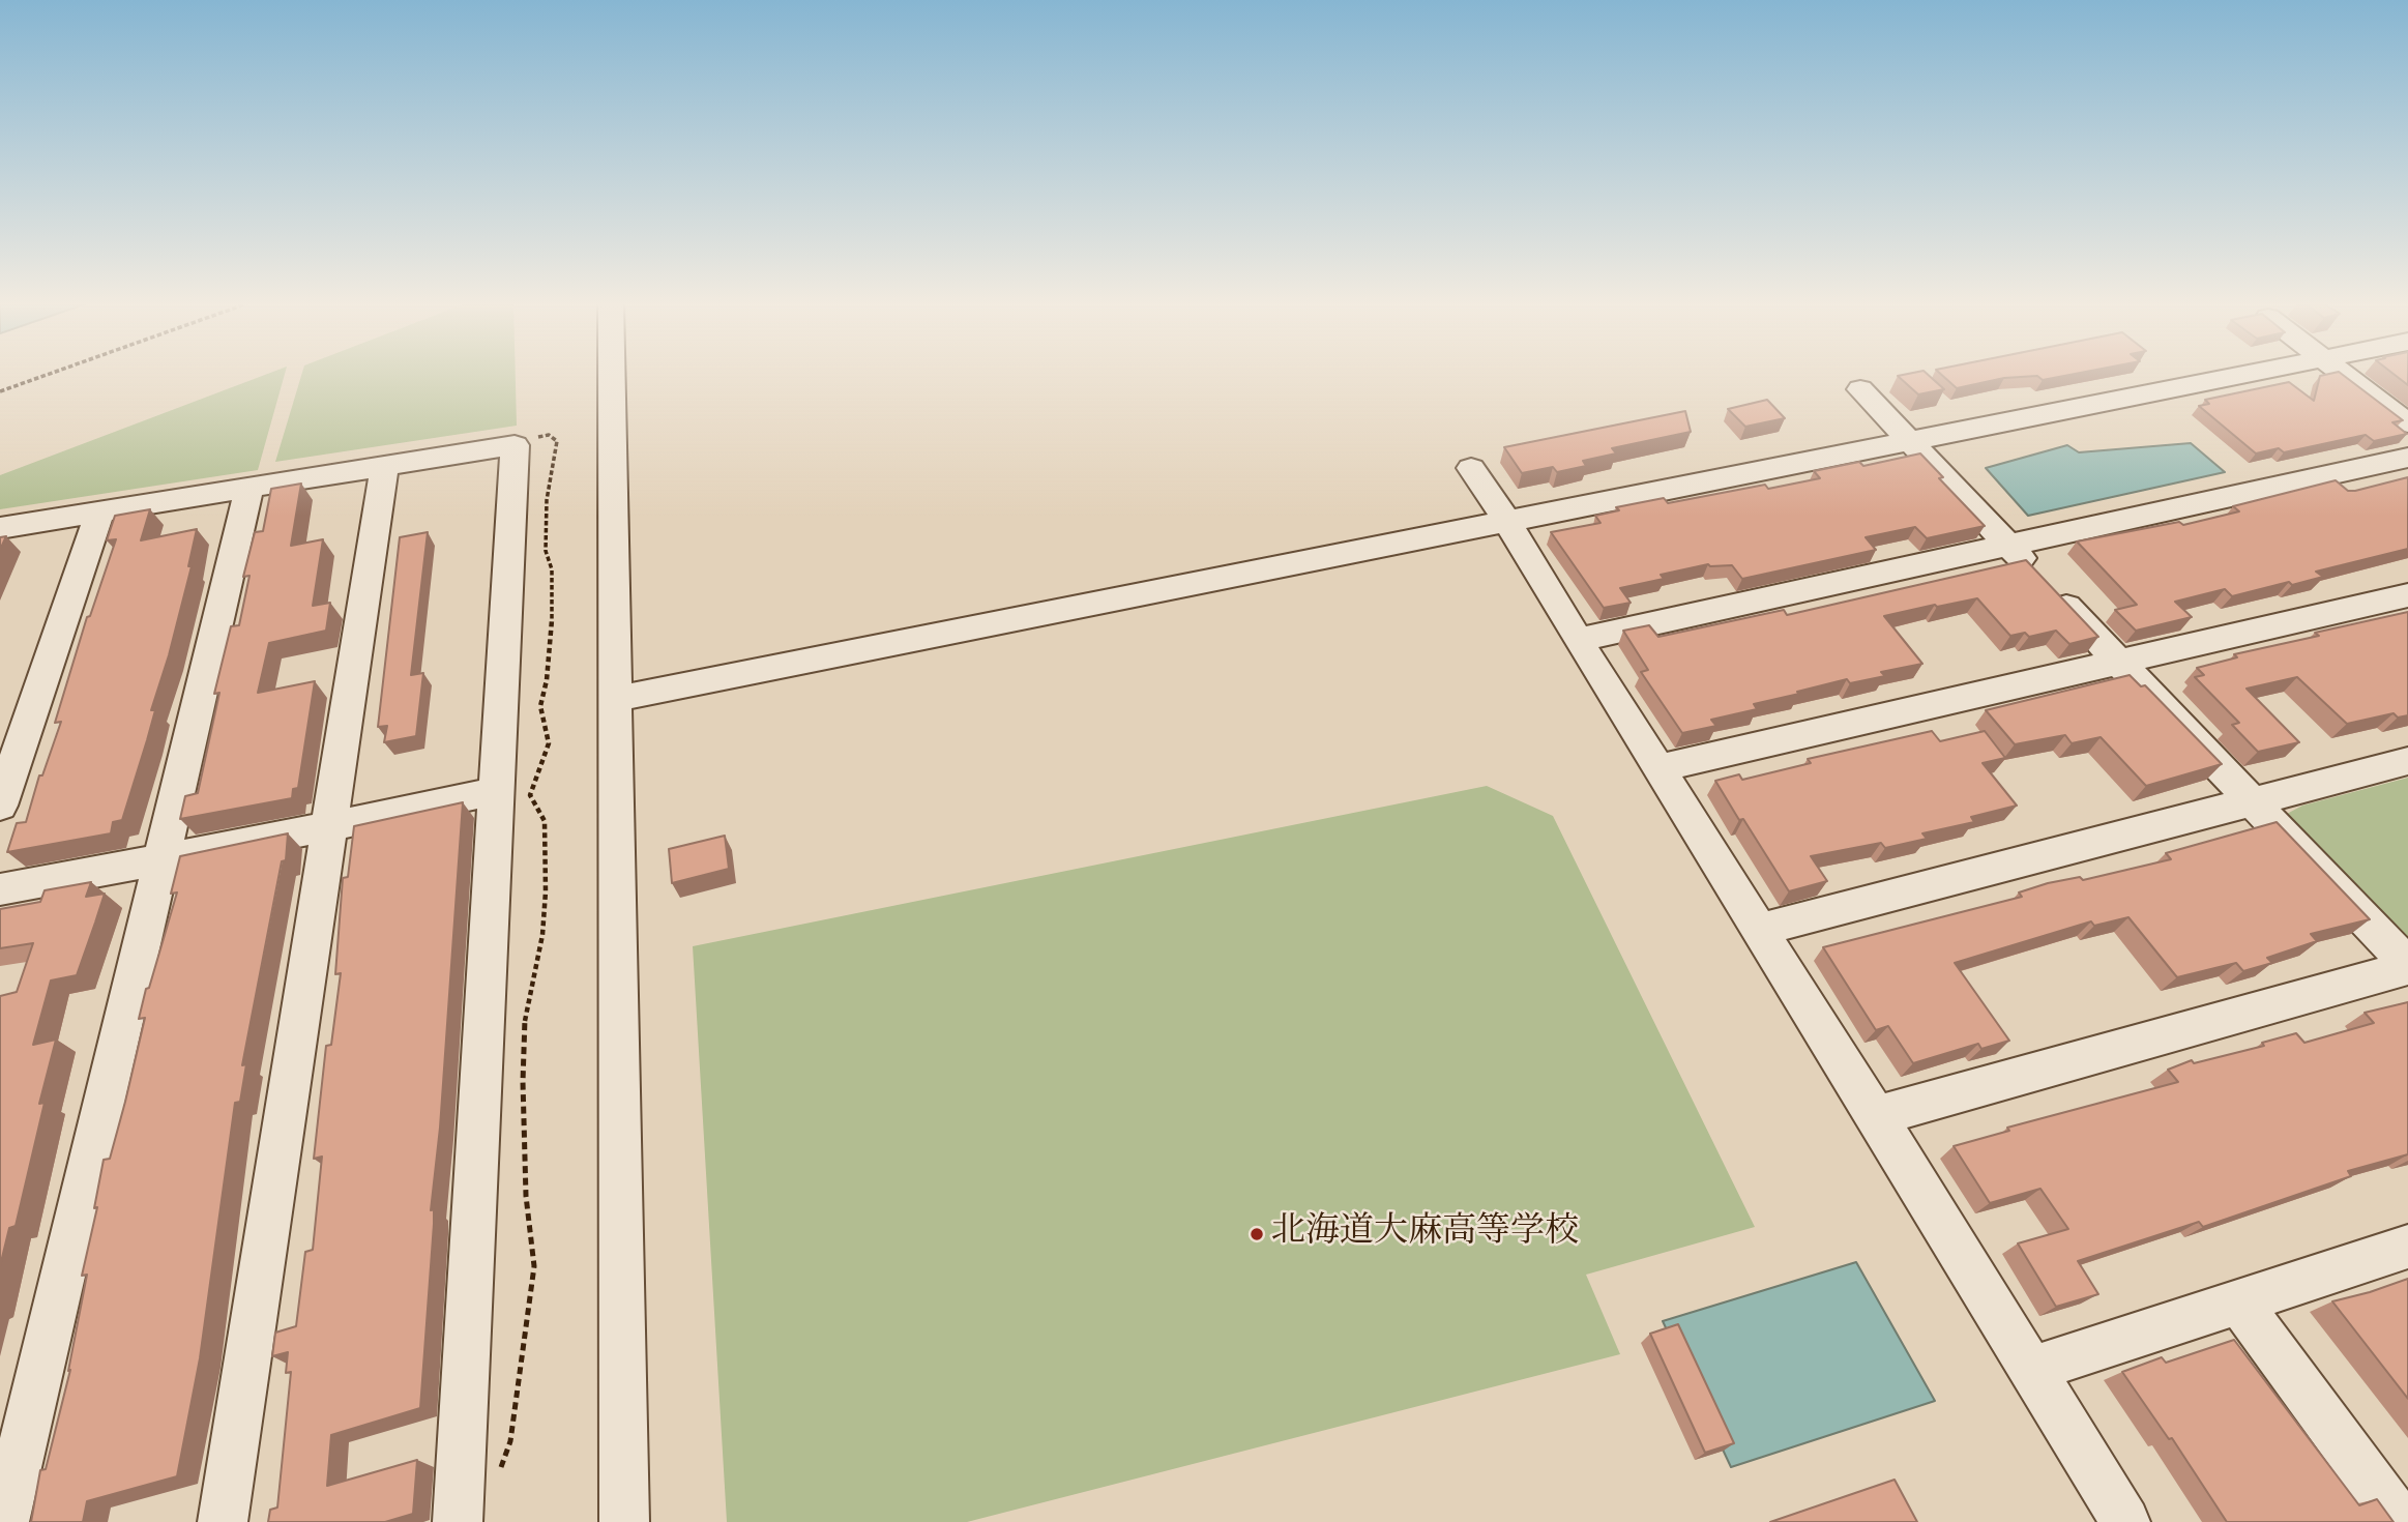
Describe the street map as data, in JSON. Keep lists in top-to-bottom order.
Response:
{
  "places": ["北海道大麻高等学校"]
}
